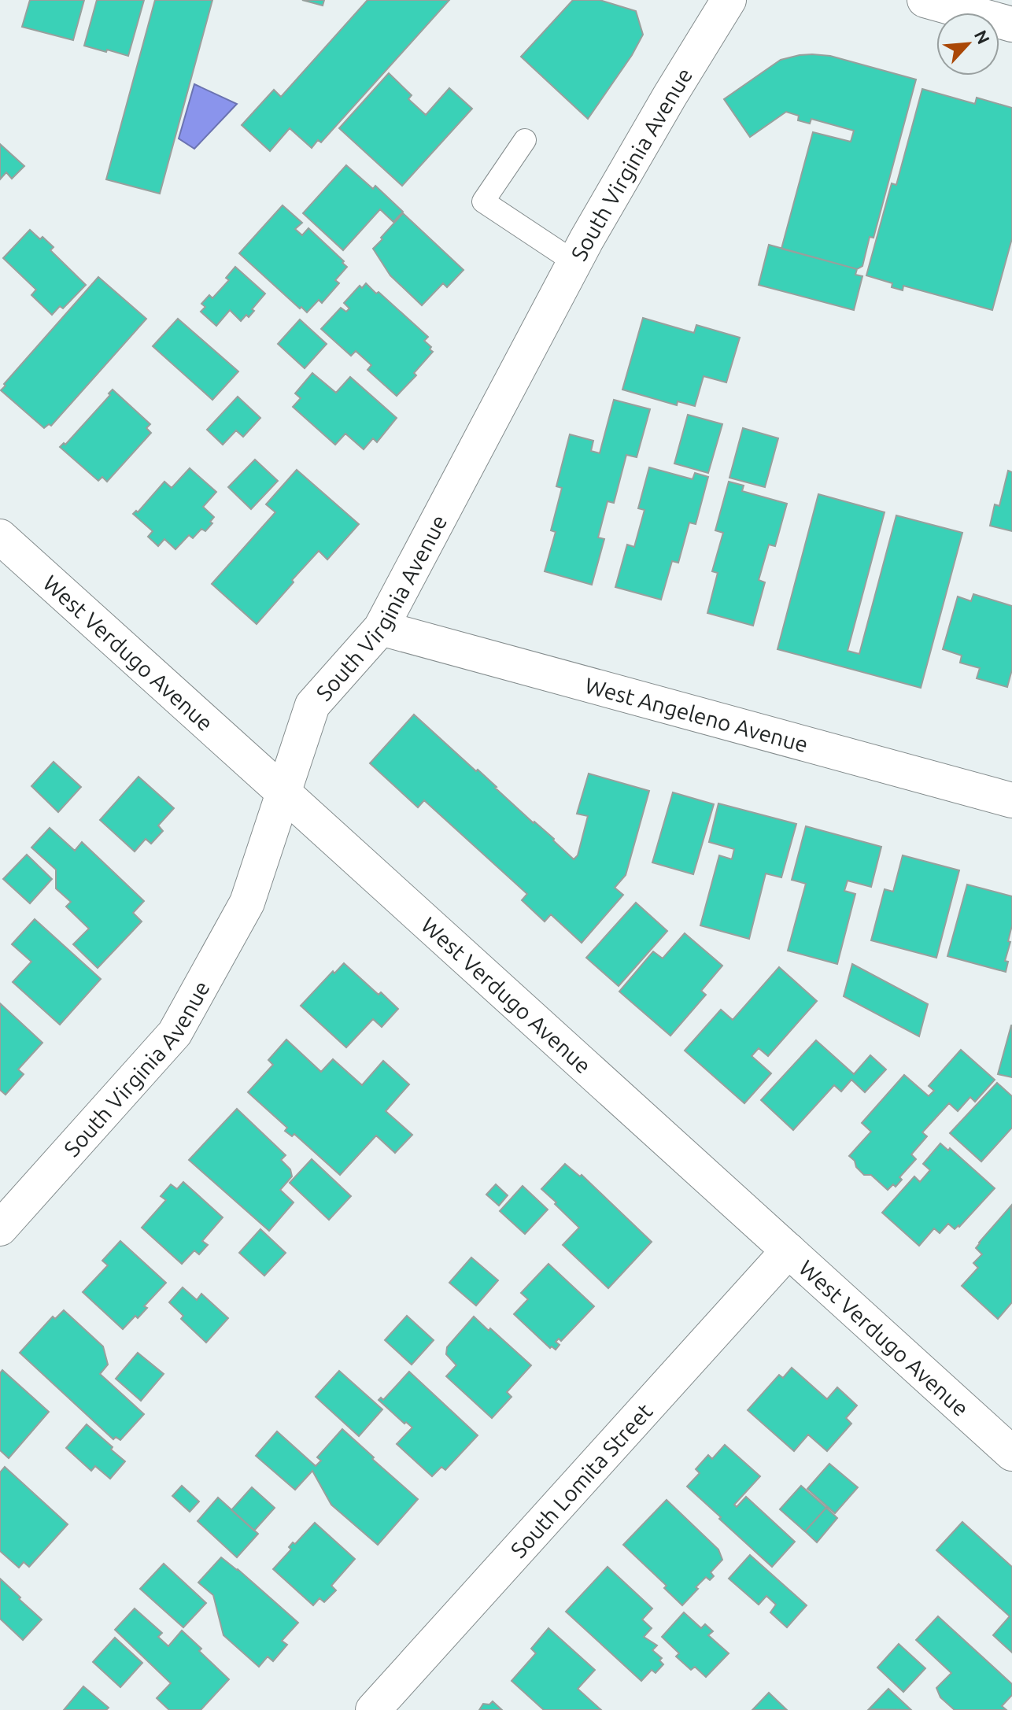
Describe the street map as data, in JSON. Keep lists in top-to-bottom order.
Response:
{
  "streets": {
    "street": [
      "South Virginia Avenue",
      "West Verdugo Avenue",
      "West Angeleno Avenue",
      "South Lomita Street"
    ]
  },
  "crossings": [
    ["South Virginia Avenue", "West Verdugo Avenue"],
    ["South Virginia Avenue", "West Angeleno Avenue"],
    ["West Verdugo Avenue", "South Lomita Street"]
  ],
  "north": "top right"
}
